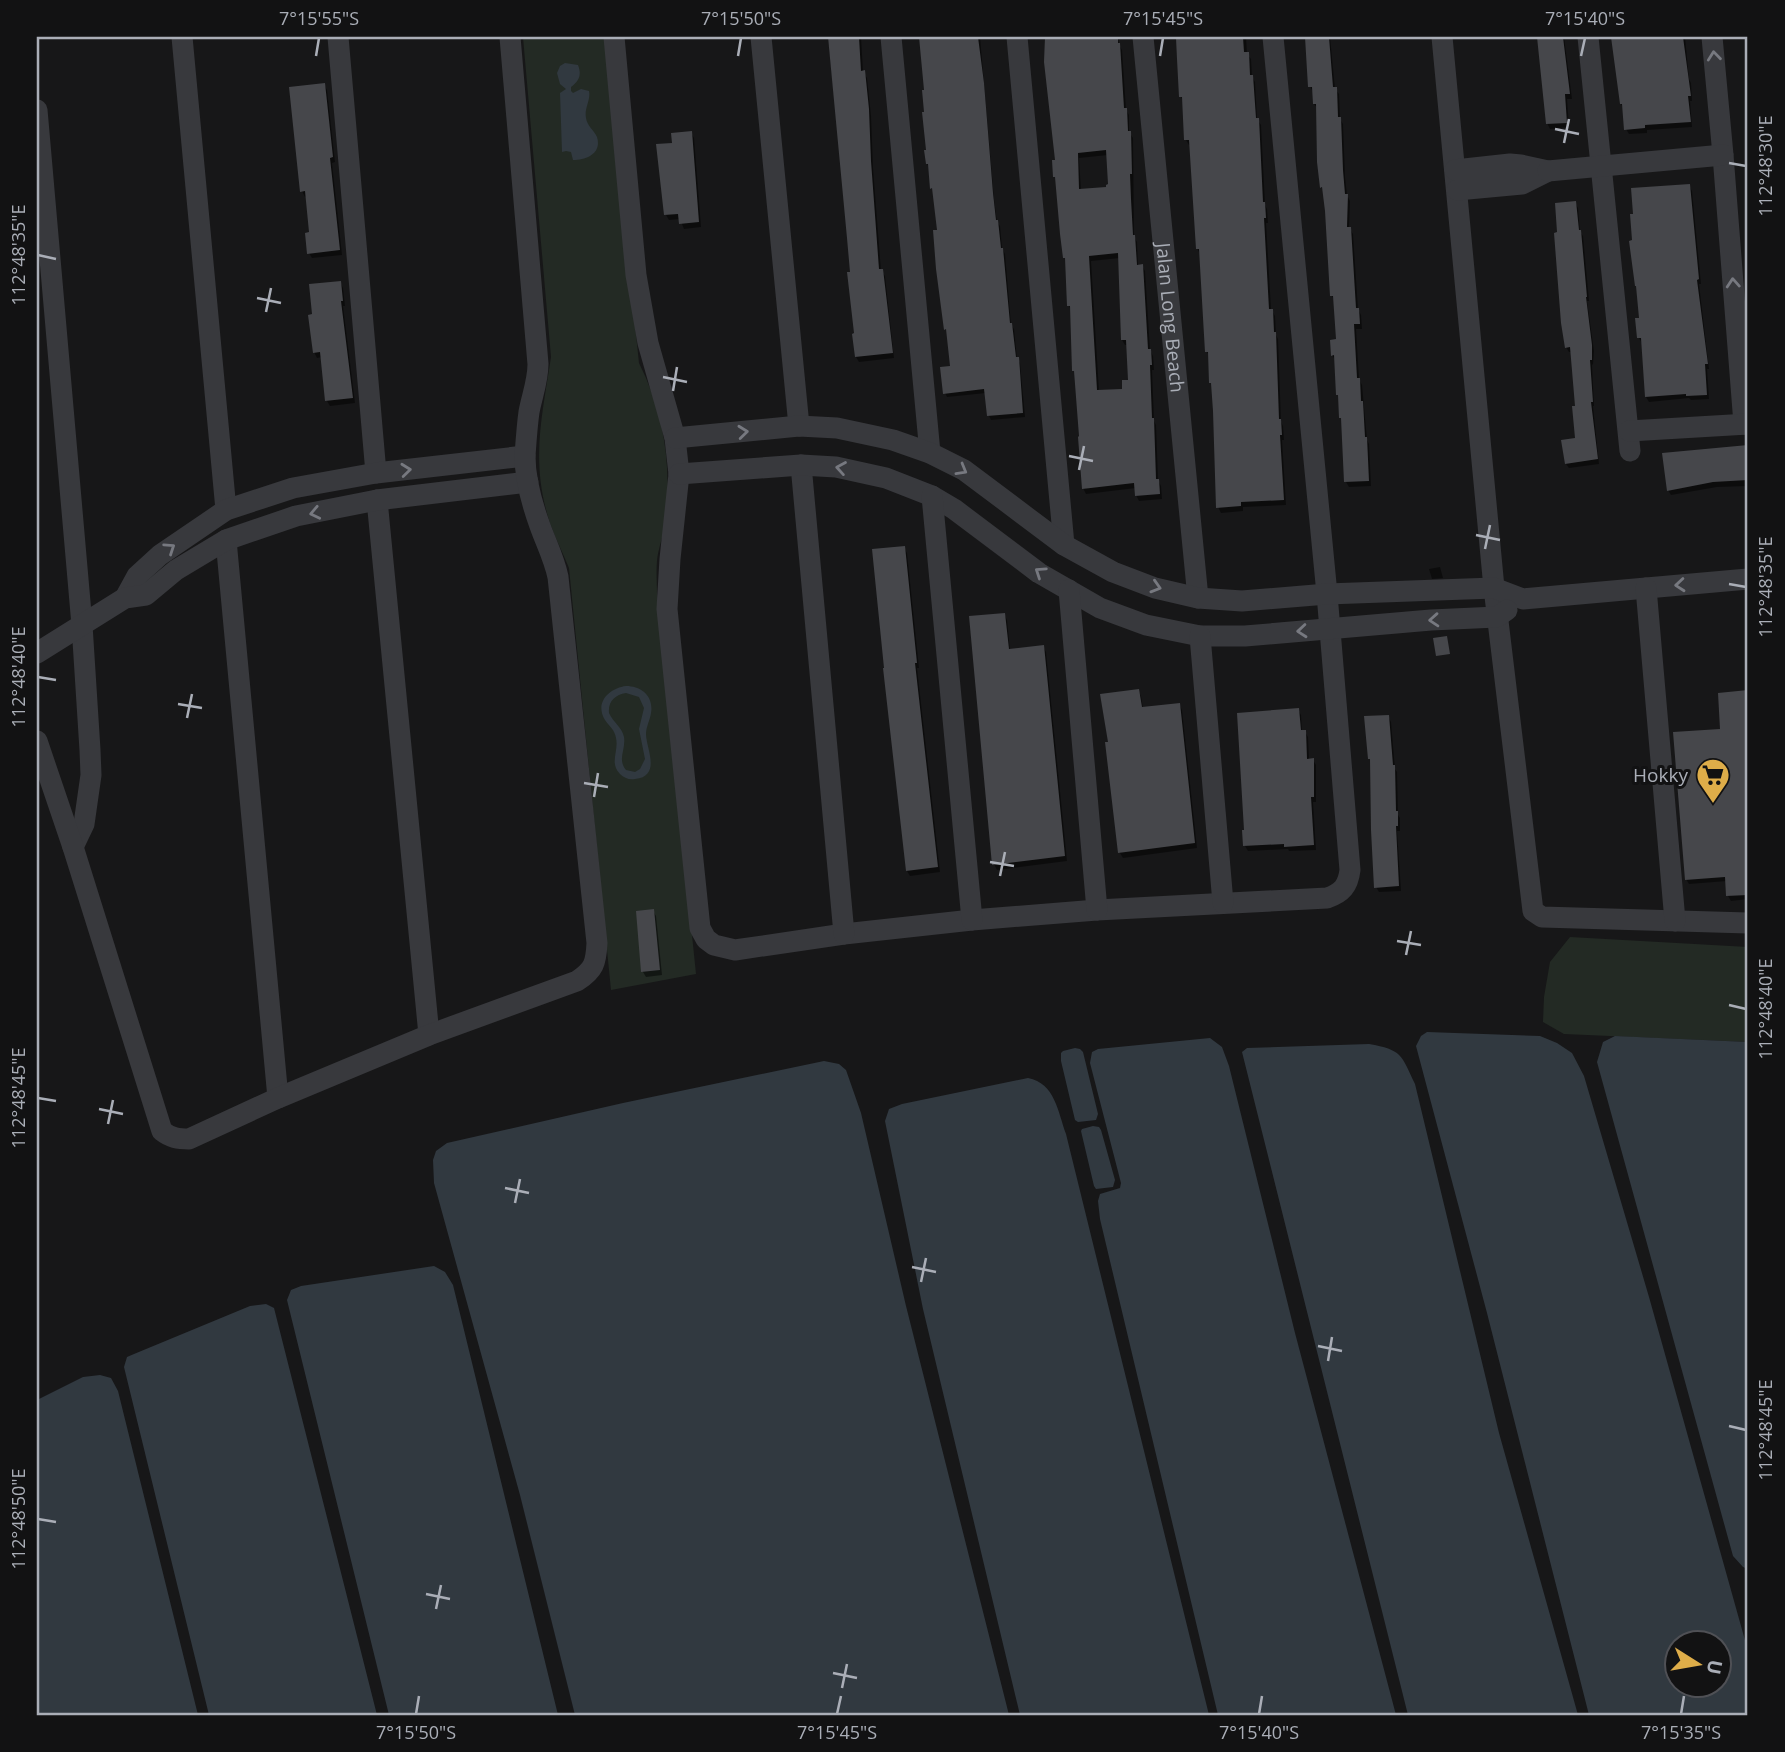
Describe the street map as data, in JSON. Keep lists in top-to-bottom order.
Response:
{
  "streets": {
    "street": ["Jalan Long Beach"]
  },
  "places": {
    "supermarket": ["Hokky"]
  },
  "north": "right",
  "coordinates": [
    "7°15'55\"S",
    "7°15'50\"S",
    "7°15'45\"S",
    "7°15'40\"S",
    "112°48'30\"E",
    "112°48'35\"E",
    "112°48'40\"E",
    "112°48'45\"E",
    "112°48'50\"E",
    "7°15'35\"S"
  ]
}
